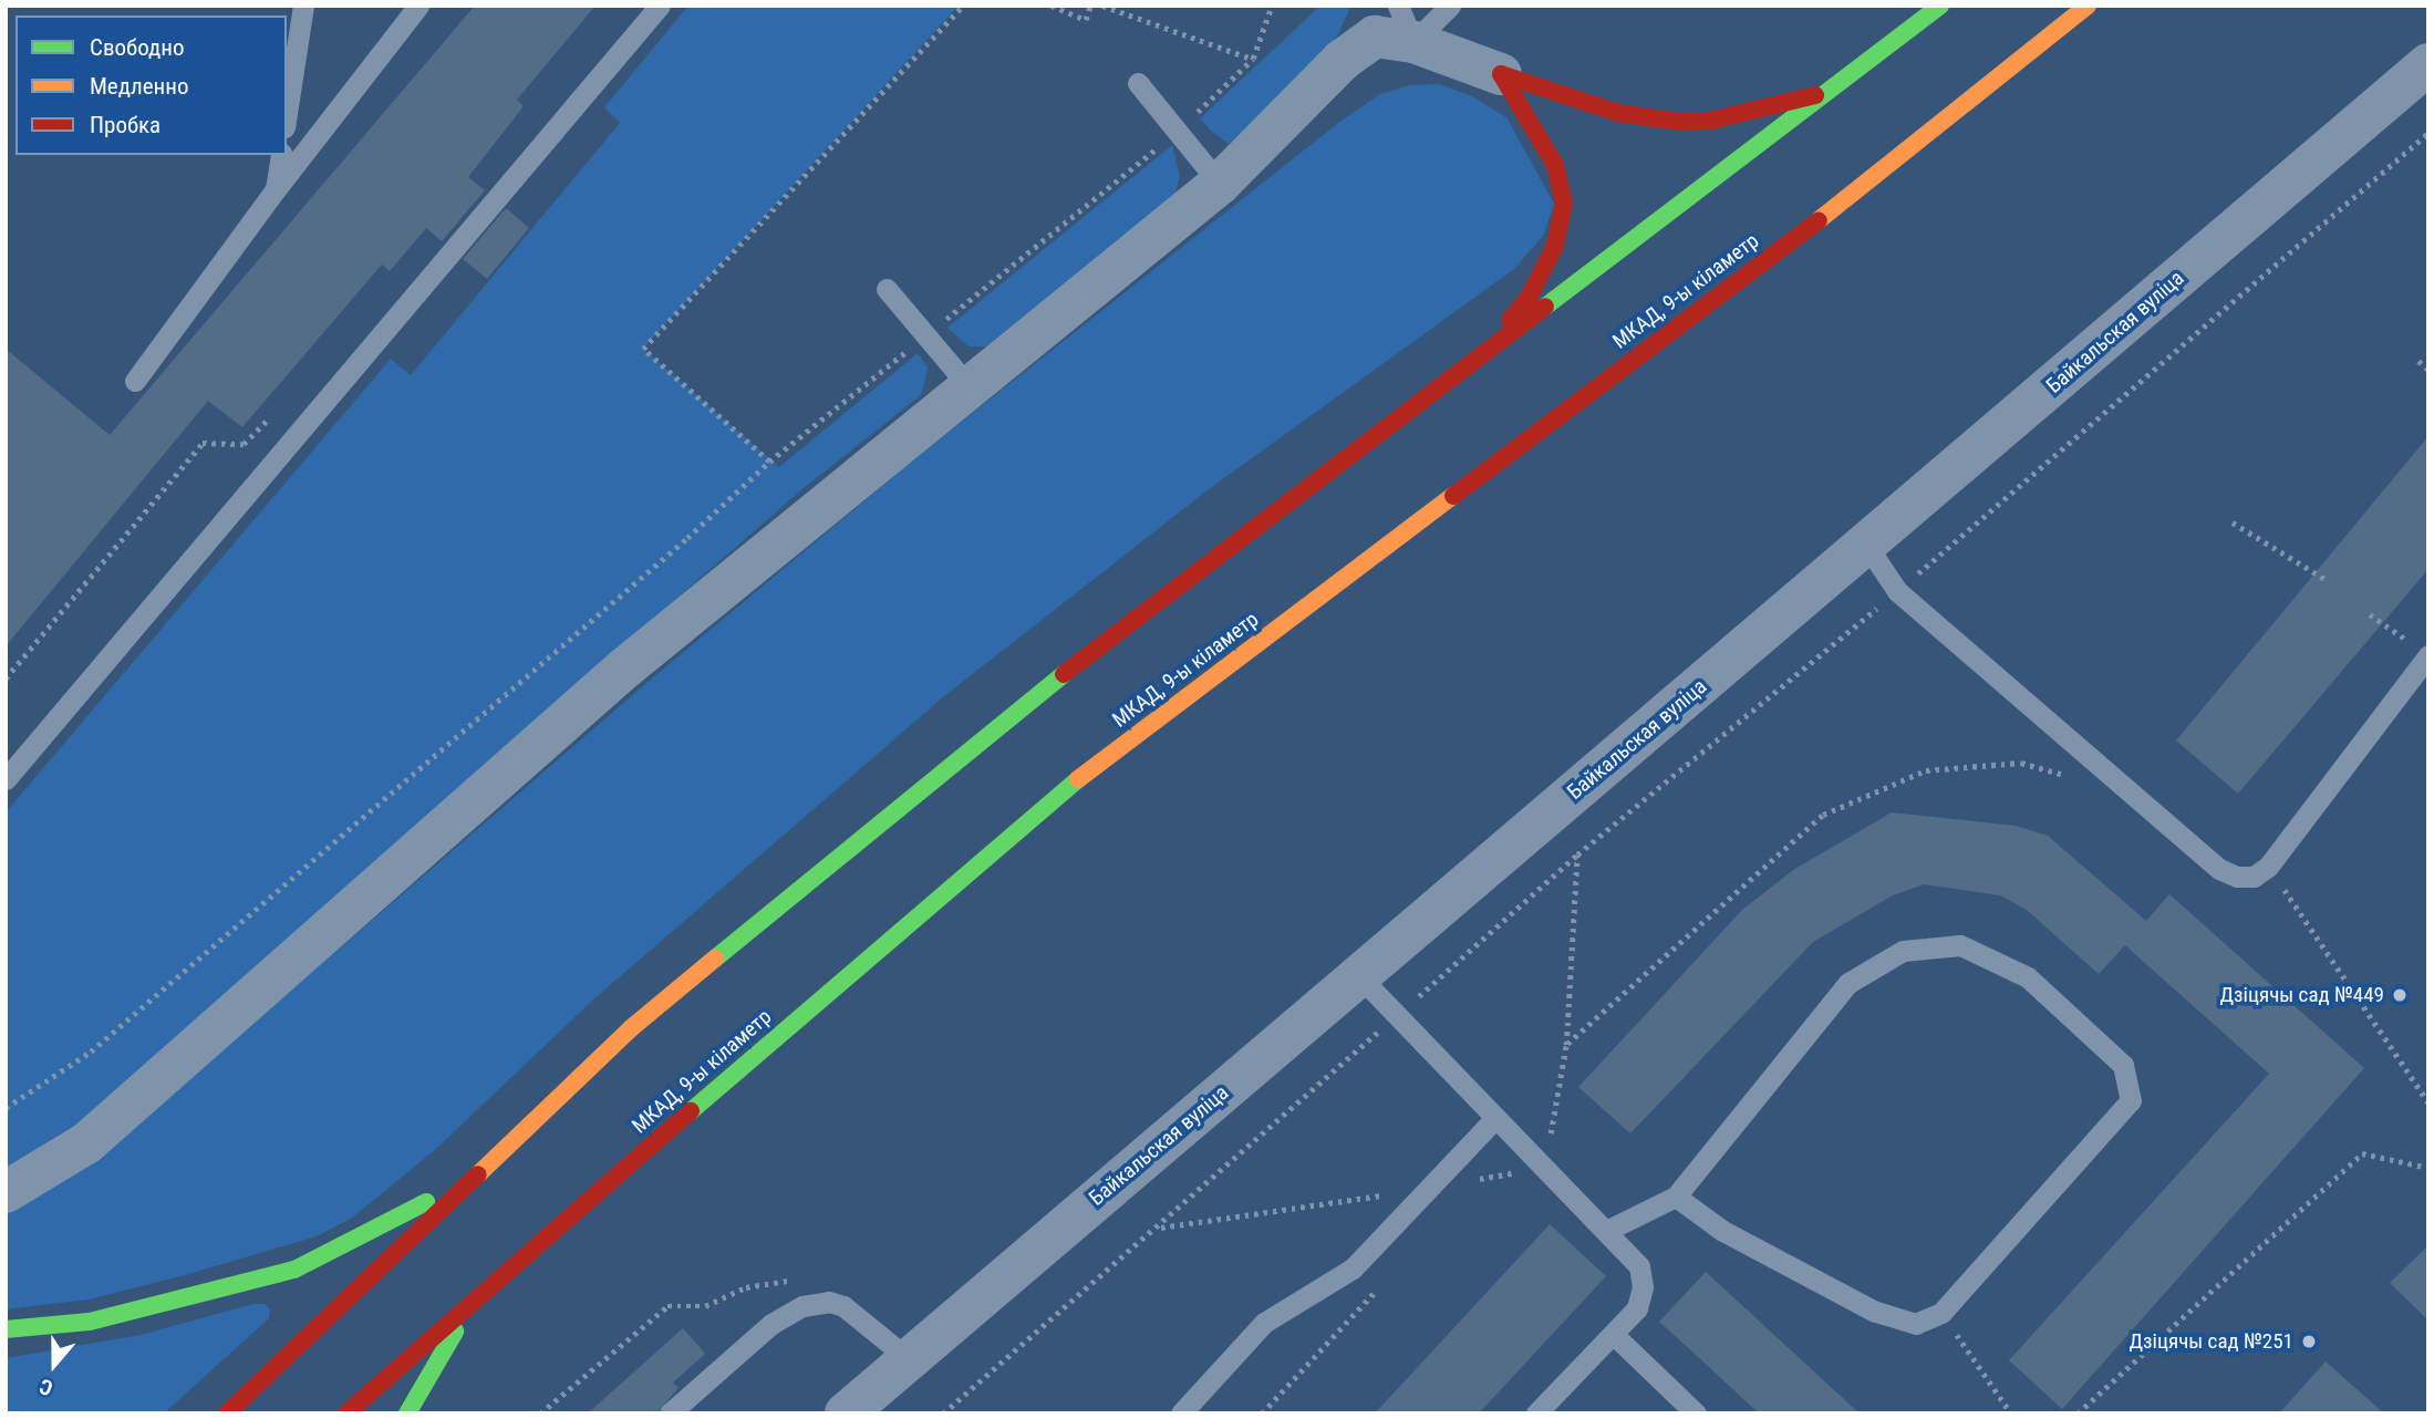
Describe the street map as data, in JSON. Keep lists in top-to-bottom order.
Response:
{
  "streets": {
    "highway": ["МКАД, 9-ы кіламетр"],
    "street": ["Байкальская вуліца"]
  },
  "places": ["Дзіцячы сад №449", "Дзіцячы сад №251"],
  "legend": ["Свободно", "Медленно", "Пробка"],
  "north": "bottom"
}
